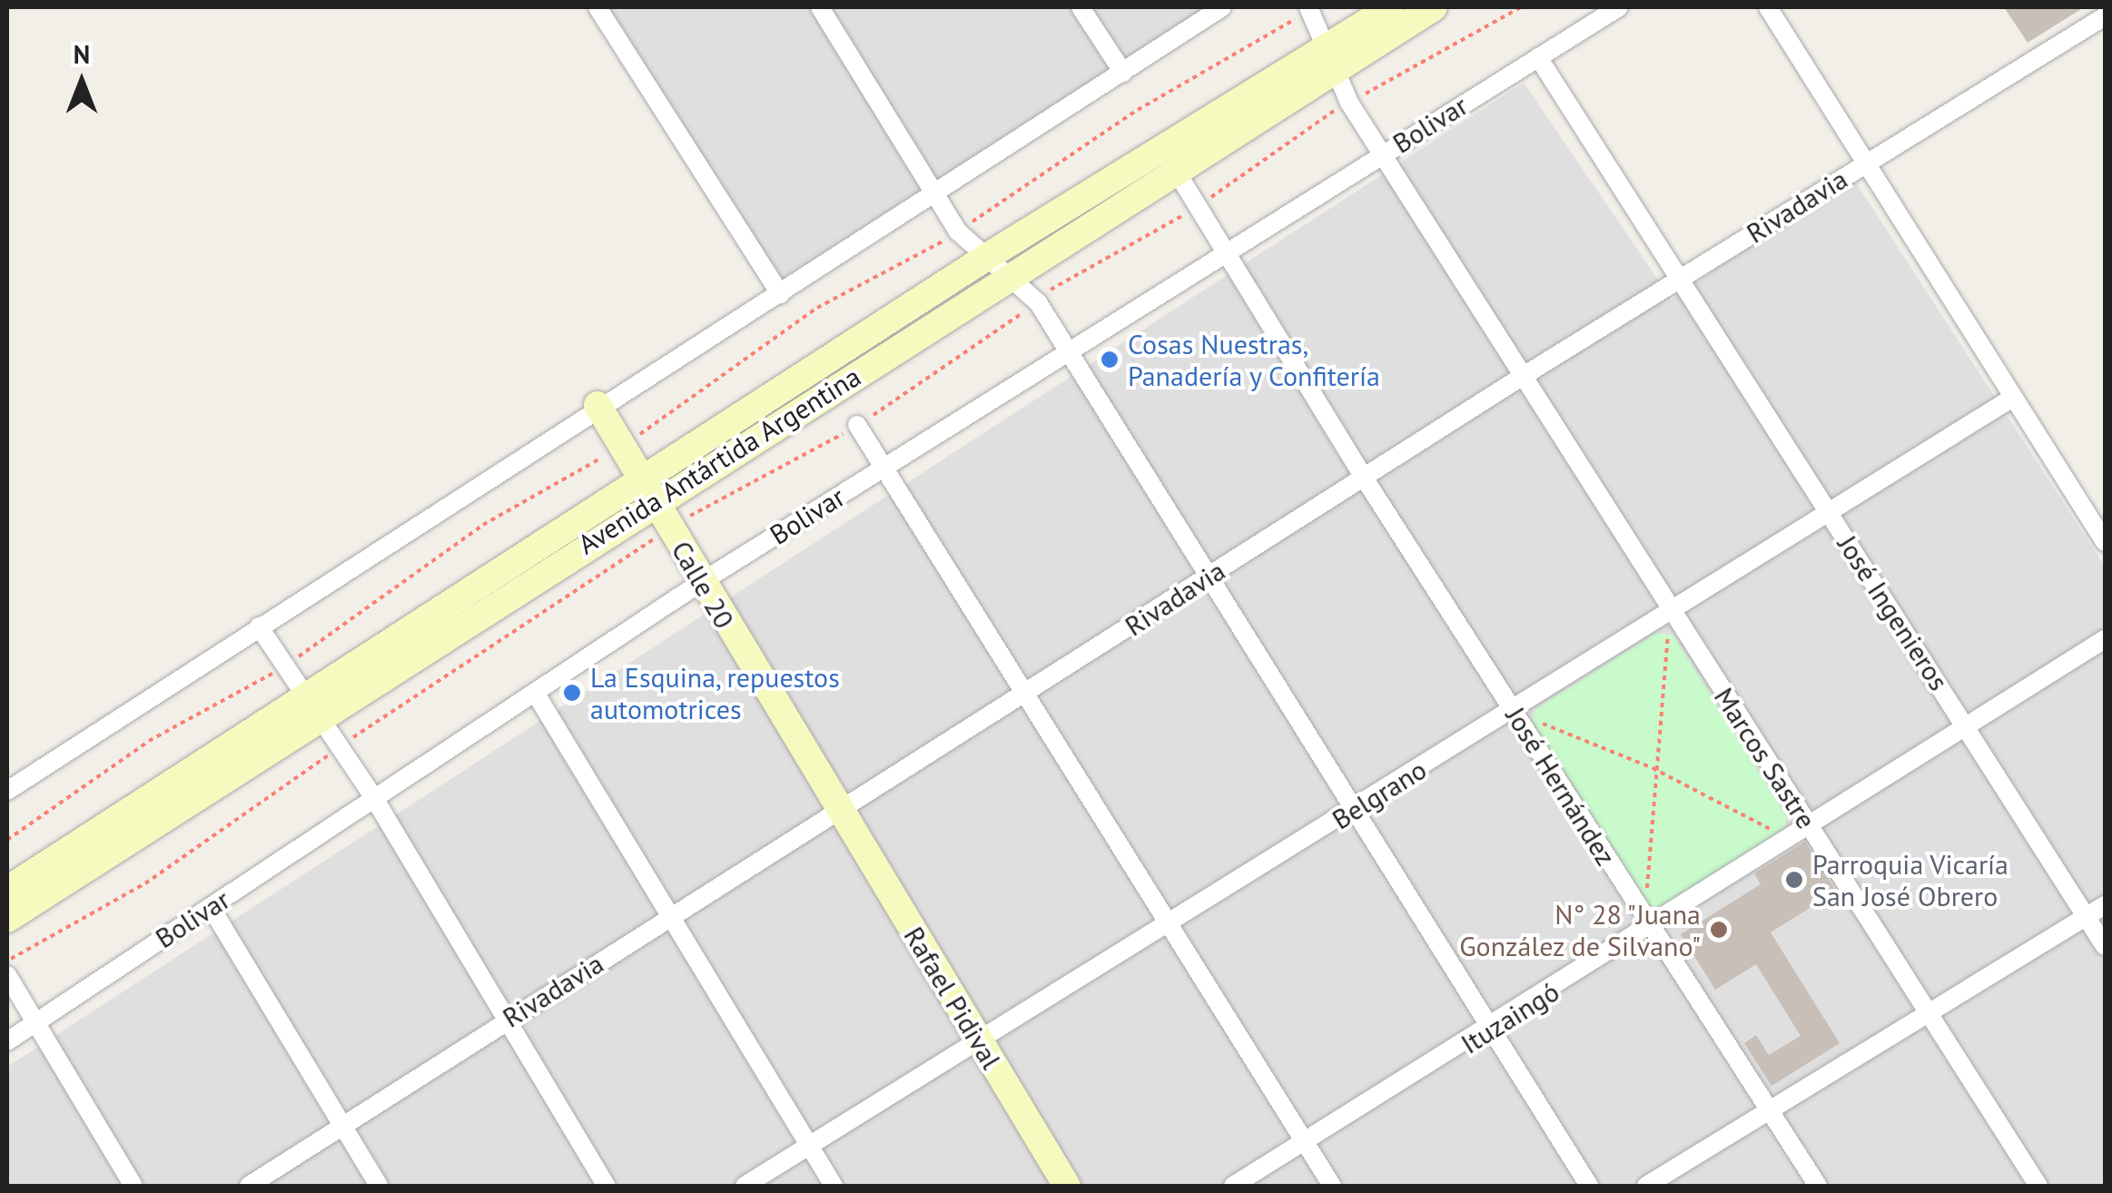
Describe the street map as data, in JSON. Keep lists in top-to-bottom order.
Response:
{
  "streets": {
    "main road": ["Avenida Antártida Argentina", "Calle 20", "Rafael Pidival"],
    "street": [
      "Bolivar",
      "Rivadavia",
      "José Ingenieros",
      "Marcos Sastre",
      "José Hernández",
      "Belgrano",
      "Ituzaingó"
    ]
  },
  "crossings": [
    ["Bolivar", "Calle 20"],
    ["Bolivar", "José Ingenieros"],
    ["Bolivar", "Marcos Sastre"],
    ["Bolivar", "José Hernández"],
    ["Rivadavia", "Calle 20"],
    ["Rivadavia", "José Ingenieros"],
    ["Rivadavia", "Marcos Sastre"],
    ["Rivadavia", "José Hernández"],
    ["Rivadavia", "Rafael Pidival"],
    ["Avenida Antártida Argentina", "Calle 20"],
    ["Avenida Antártida Argentina", "Marcos Sastre"],
    ["Avenida Antártida Argentina", "José Hernández"],
    ["Calle 20", "Rafael Pidival"],
    ["José Ingenieros", "Belgrano"],
    ["José Ingenieros", "Ituzaingó"],
    ["Marcos Sastre", "Belgrano"],
    ["Marcos Sastre", "Ituzaingó"],
    ["José Hernández", "Belgrano"],
    ["José Hernández", "Ituzaingó"],
    ["Belgrano", "Rafael Pidival"]
  ],
  "places": [
    "Cosas Nuestras, Panadería y Confitería",
    "La Esquina, repuestos automotrices",
    "Parroquia Vicaría San José Obrero",
    "N° 28 \"Juana González de Silvano\""
  ],
  "north": "top"
}
